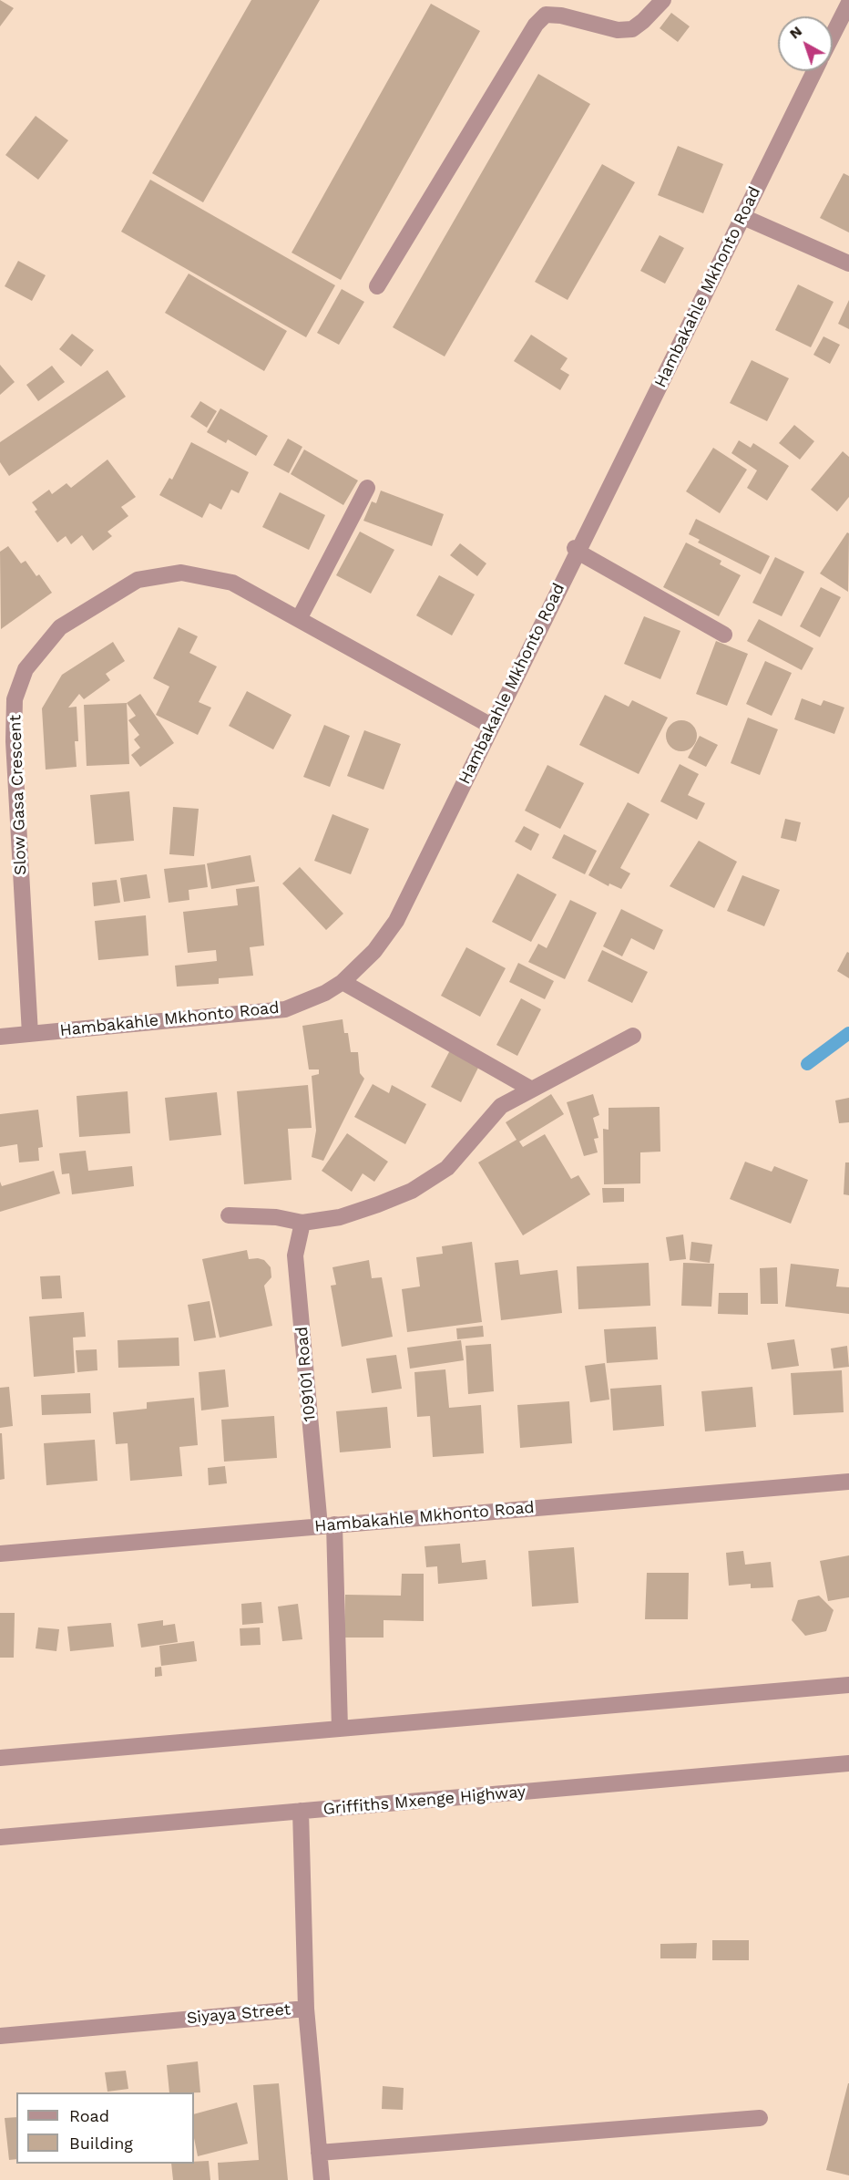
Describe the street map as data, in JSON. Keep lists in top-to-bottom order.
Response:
{
  "streets": {
    "street": [
      "Hambakahle Mkhonto Road",
      "Slow Gasa Crescent",
      "109101 Road",
      "Griffiths Mxenge Highway",
      "Siyaya Street"
    ]
  },
  "crossings": [
    ["Hambakahle Mkhonto Road", "Slow Gasa Crescent"],
    ["Hambakahle Mkhonto Road", "109101 Road"]
  ],
  "legend": ["Road", "Building"],
  "north": "top left"
}
